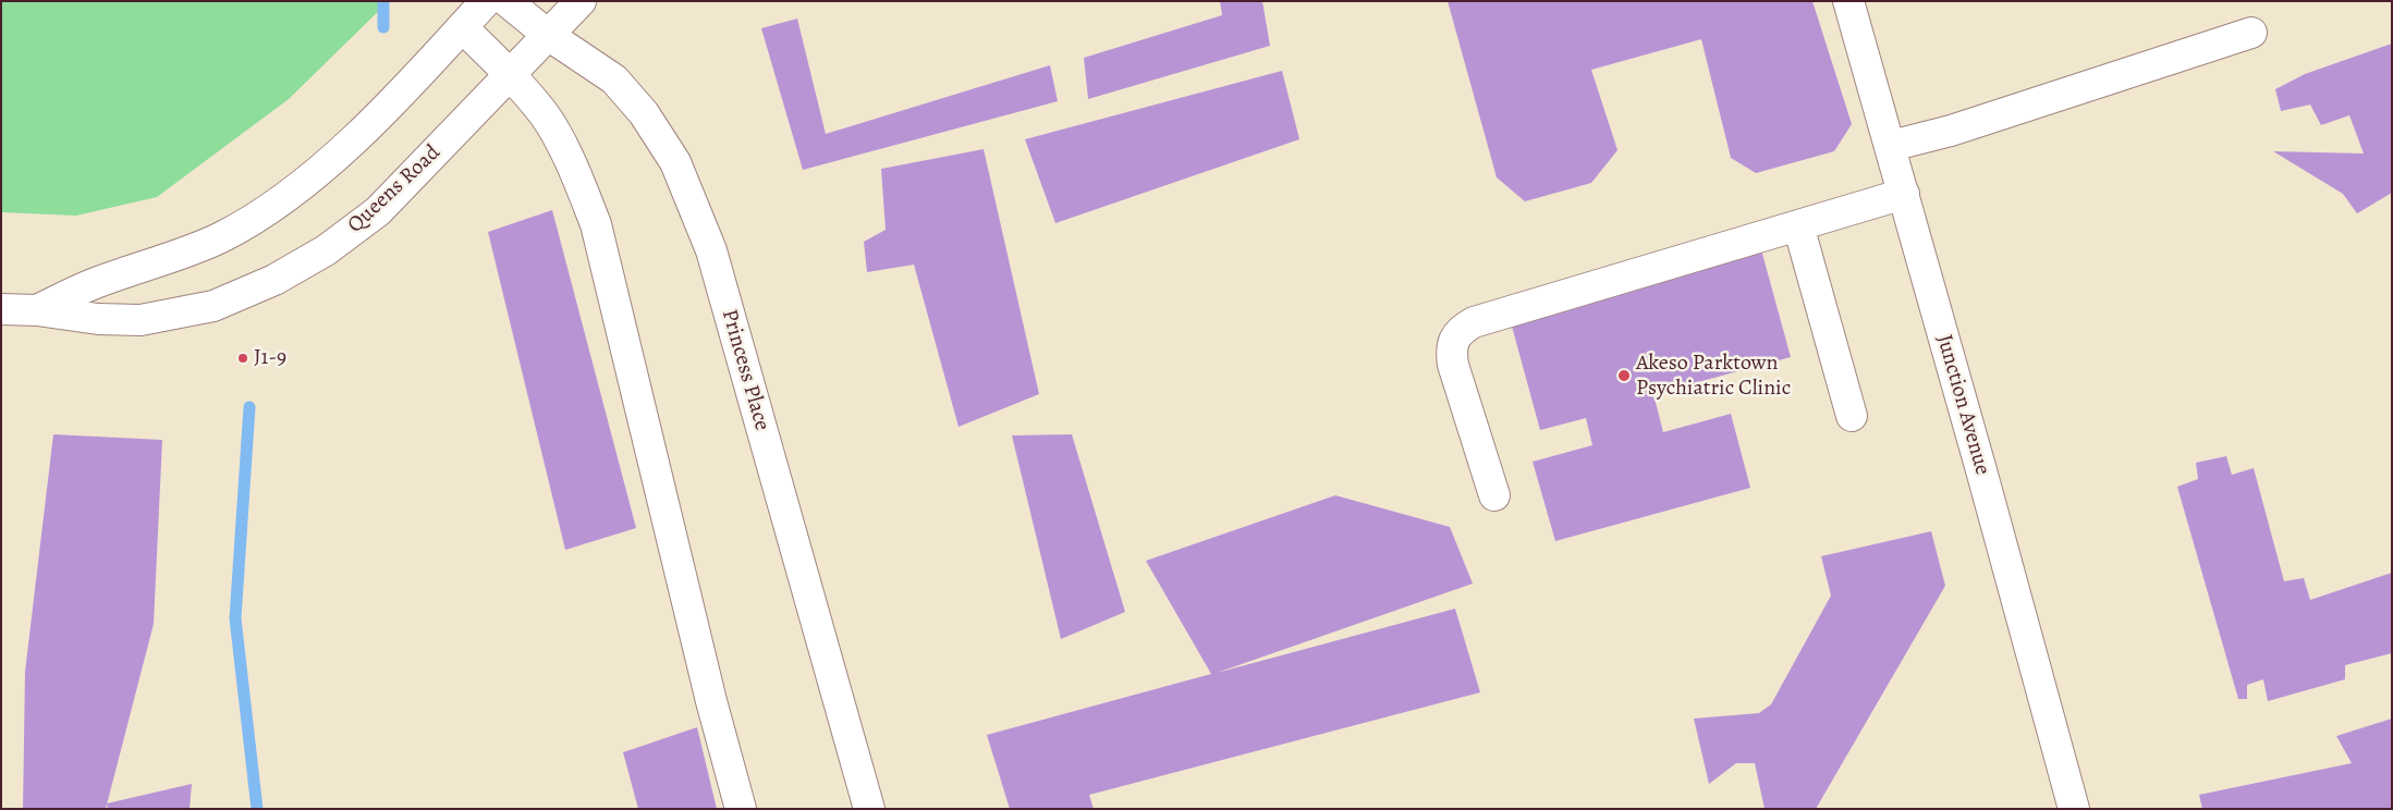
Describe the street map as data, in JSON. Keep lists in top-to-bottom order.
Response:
{
  "streets": {
    "street": ["Queens Road", "Princess Place", "Junction Avenue"]
  },
  "crossings": [
    ["Queens Road", "Princess Place"]
  ],
  "places": ["J1-9", "Akeso Parktown Psychiatric Clinic"]
}
